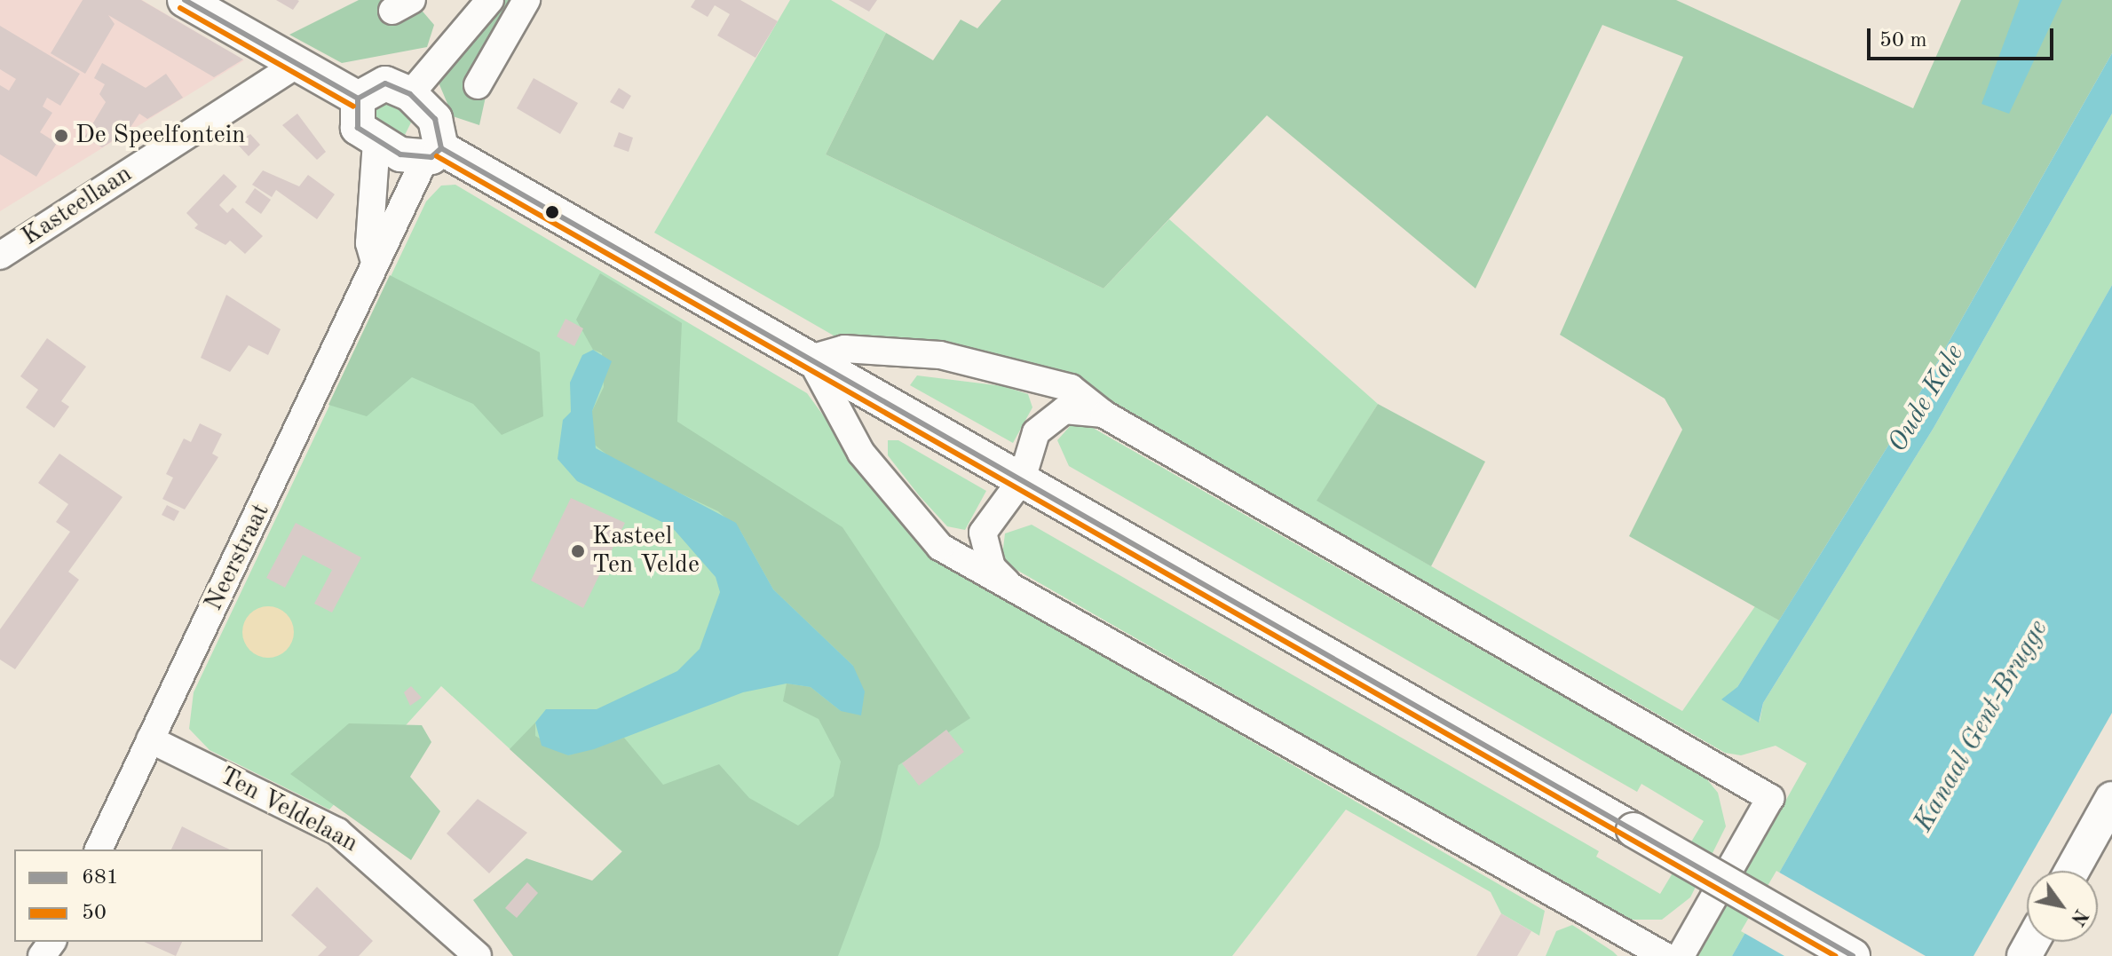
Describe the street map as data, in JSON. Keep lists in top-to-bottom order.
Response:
{
  "streets": {
    "street": ["Kasteellaan", "Neerstraat", "Ten Veldelaan"]
  },
  "crossings": [
    ["Neerstraat", "Ten Veldelaan"]
  ],
  "water": ["Oude Kale", "Kanaal Gent-Brugge"],
  "places": ["De Speelfontein", "Kasteel Ten Velde"],
  "lines": ["transit line 681", "transit line 50"],
  "legend": ["681", "50"],
  "scale_bar": "50 m",
  "north": "bottom right"
}
